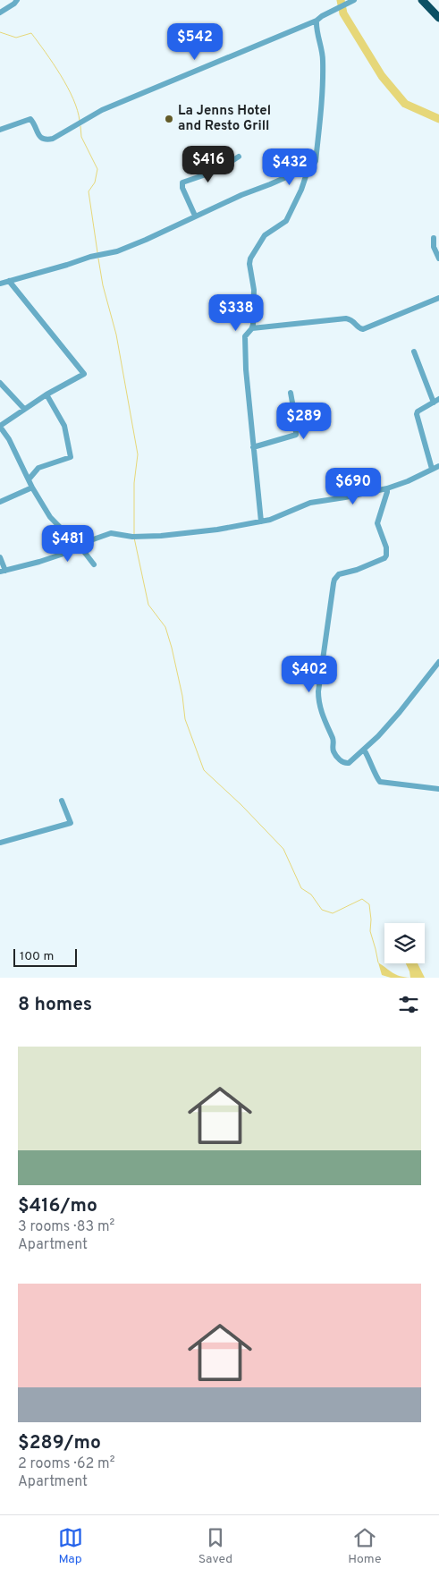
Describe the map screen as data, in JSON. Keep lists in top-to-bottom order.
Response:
{
  "places": ["La Jenns Hotel and Resto Grill"],
  "scale_bar": "100 m",
  "page": {
    "price": [
      "$542",
      "$416",
      "$432",
      "$338",
      "$289",
      "$690",
      "$481",
      "$402"
    ],
    "scale": "100 m",
    "heading": "8 homes",
    "list": [
      {
        "name": "$416/mo",
        "note": "3 rooms · 83 m² · Apartment"
      },
      {
        "name": "$289/mo",
        "note": "2 rooms · 62 m² · Apartment"
      }
    ],
    "tabs": ["Map", "Saved", "Home"]
  }
}
